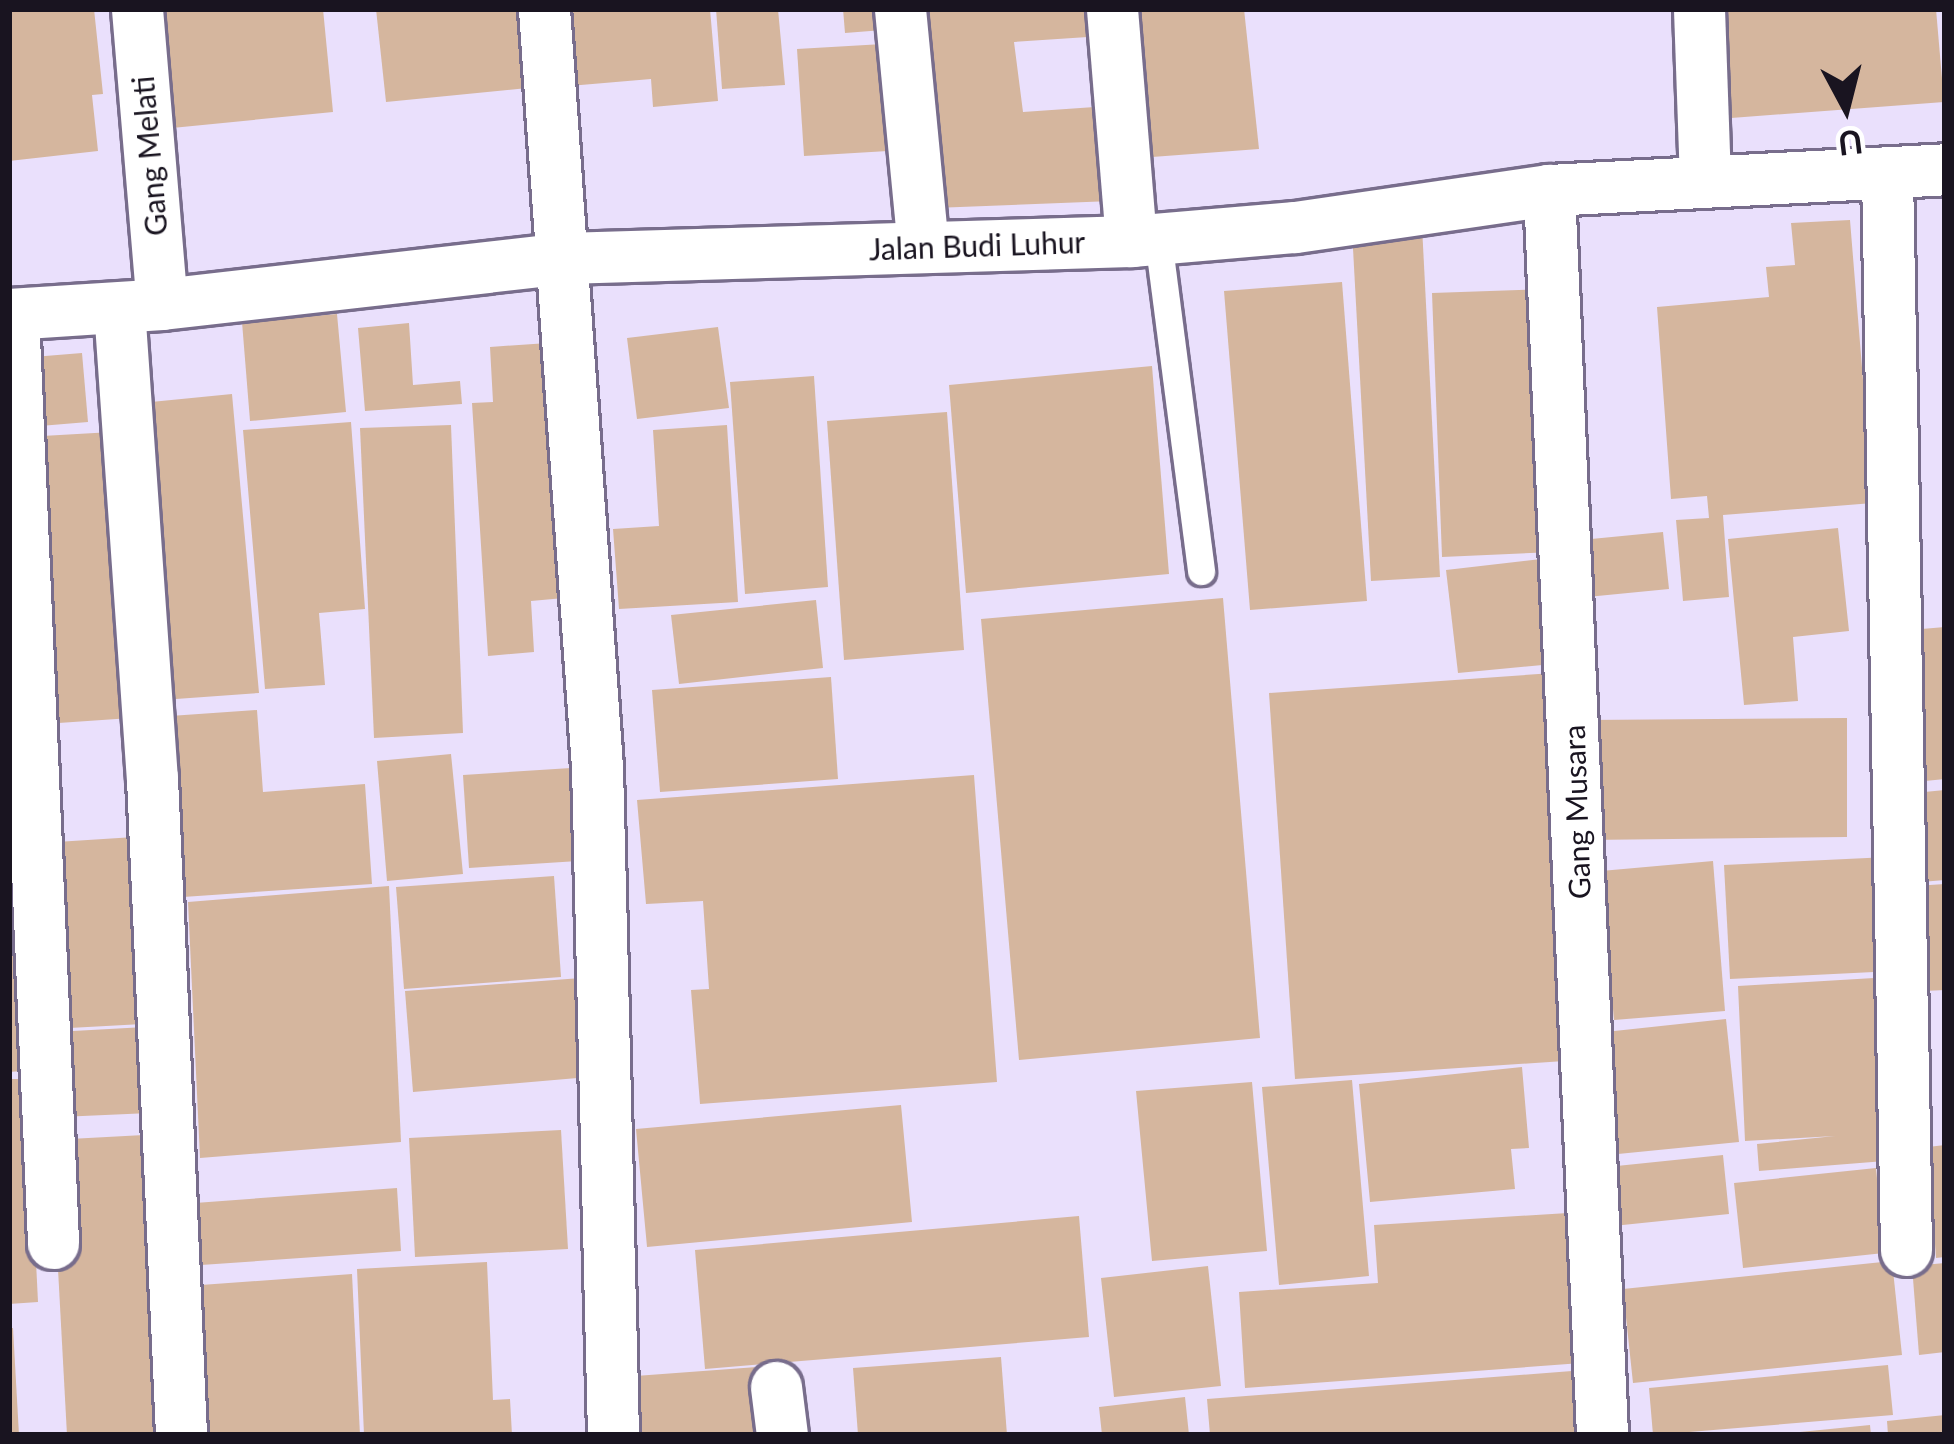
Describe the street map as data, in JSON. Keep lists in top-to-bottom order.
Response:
{
  "streets": {
    "street": ["Gang Melati", "Jalan Budi Luhur", "Gang Musara"]
  },
  "crossings": [
    ["Gang Melati", "Jalan Budi Luhur"],
    ["Jalan Budi Luhur", "Gang Musara"]
  ],
  "north": "bottom"
}
